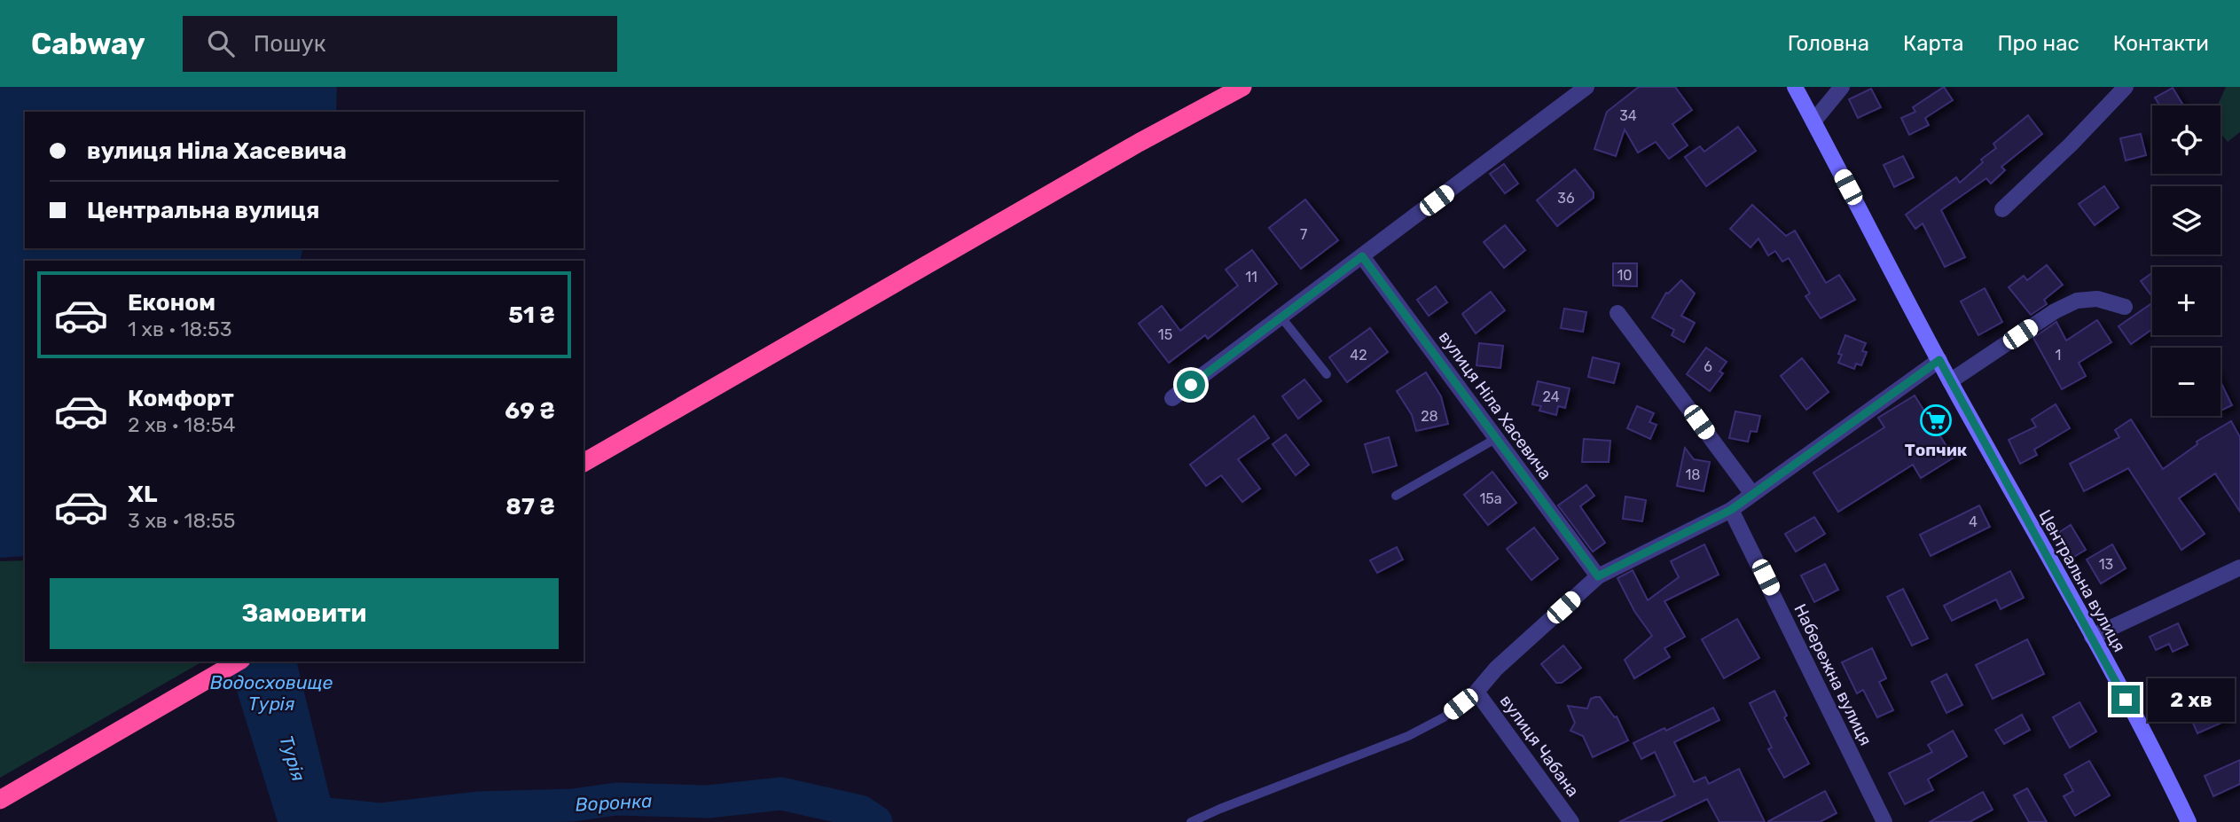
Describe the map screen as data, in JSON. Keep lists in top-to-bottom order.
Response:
{
  "streets": {
    "street": [
      "вулиця Ніла Хасевича",
      "Центральна вулиця",
      "Набережна вулиця",
      "вулиця Чабана"
    ]
  },
  "water": ["Водосховище Турія", "Турія", "Воронка"],
  "places": {
    "supermarket": ["Топчик"]
  },
  "house_numbers": [
    "34",
    "36",
    "7",
    "10",
    "11",
    "15",
    "42",
    "1",
    "6",
    "24",
    "28",
    "18",
    "15а",
    "4",
    "13"
  ],
  "page": {
    "header": "Cabway",
    "search": "Пошук",
    "nav": [
      "Головна",
      "Карта",
      "Про нас",
      "Контакти"
    ],
    "map_buttons": ["+", "−"],
    "banner": ["вулиця Ніла Хасевича", "Центральна вулиця"],
    "list": [
      {
        "name": "Економ",
        "note": "1 хв · 18:53",
        "value": "51 ₴"
      },
      {
        "name": "Комфорт",
        "note": "2 хв · 18:54",
        "value": "69 ₴"
      },
      {
        "name": "XL",
        "note": "3 хв · 18:55",
        "value": "87 ₴"
      }
    ],
    "buttons": "Замовити",
    "bubble": "2 хв"
  }
}
